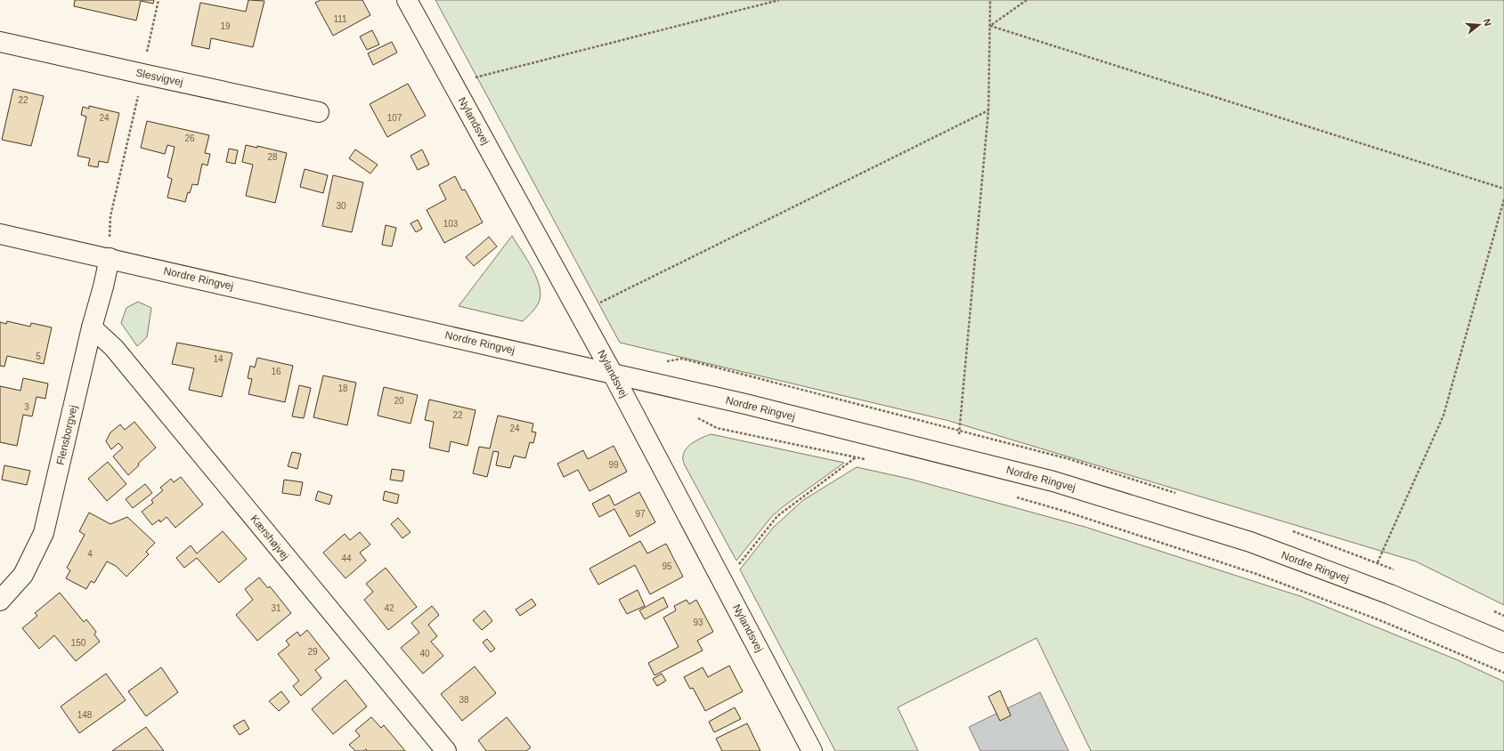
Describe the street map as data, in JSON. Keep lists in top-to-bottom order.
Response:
{
  "streets": {
    "street": [
      "Slesvigvej",
      "Nylandsvej",
      "Nordre Ringvej",
      "Flensborgvej",
      "Kærshøjvej"
    ]
  },
  "crossings": [
    ["Nylandsvej", "Nordre Ringvej"],
    ["Nordre Ringvej", "Flensborgvej"],
    ["Flensborgvej", "Kærshøjvej"]
  ],
  "house_numbers": [
    "111",
    "19",
    "22",
    "24",
    "107",
    "26",
    "28",
    "30",
    "103",
    "5",
    "14",
    "16",
    "18",
    "20",
    "3",
    "22",
    "24",
    "99",
    "97",
    "4",
    "44",
    "95",
    "31",
    "42",
    "93",
    "150",
    "29",
    "40",
    "38",
    "148"
  ],
  "north": "right"
}
